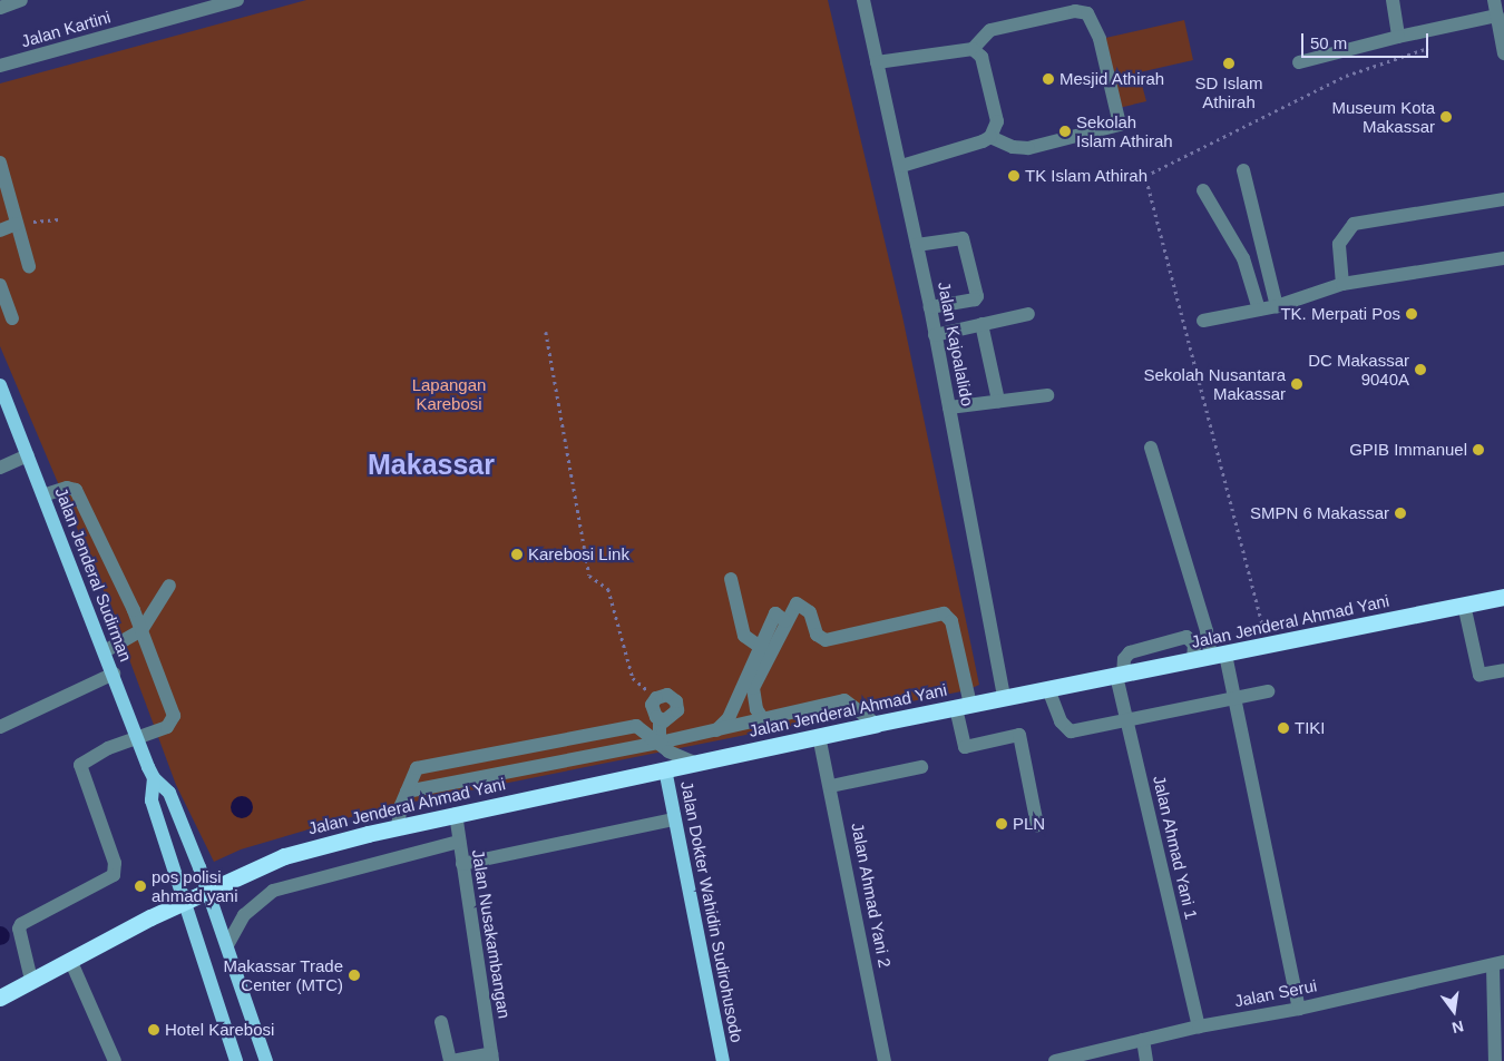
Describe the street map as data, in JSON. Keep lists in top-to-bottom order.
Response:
{
  "streets": {
    "highway": ["Jalan Jenderal Ahmad Yani"],
    "main road": ["Jalan Jenderal Sudirman", "Jalan Dokter Wahidin Sudirohusodo"],
    "street": [
      "Jalan Kartini",
      "Jalan Kajoalalido",
      "Jalan Ahmad Yani 1",
      "Jalan Ahmad Yani 2",
      "Jalan Nusakambangan",
      "Jalan Serui"
    ]
  },
  "crossings": [
    ["Jalan Kajoalalido", "Jalan Jenderal Ahmad Yani"],
    ["Jalan Jenderal Sudirman", "Jalan Jenderal Ahmad Yani"],
    ["Jalan Jenderal Ahmad Yani", "Jalan Ahmad Yani 1"],
    ["Jalan Jenderal Ahmad Yani", "Jalan Ahmad Yani 2"],
    ["Jalan Jenderal Ahmad Yani", "Jalan Dokter Wahidin Sudirohusodo"],
    ["Jalan Jenderal Ahmad Yani", "Jalan Nusakambangan"],
    ["Jalan Ahmad Yani 1", "Jalan Serui"]
  ],
  "districts": ["Makassar"],
  "parks": ["Lapangan Karebosi"],
  "places": [
    "SD Islam Athirah",
    "Mesjid Athirah",
    "Museum Kota Makassar",
    "Sekolah Islam Athirah",
    "TK Islam Athirah",
    "TK. Merpati Pos",
    "DC Makassar 9040A",
    "Sekolah Nusantara Makassar",
    "GPIB Immanuel",
    "SMPN 6 Makassar",
    "Karebosi Link",
    "TIKI",
    "PLN",
    "pos polisi ahmad yani",
    "Makassar Trade Center (MTC)",
    "Hotel Karebosi"
  ],
  "scale_bar": "50 m",
  "north": "bottom"
}
